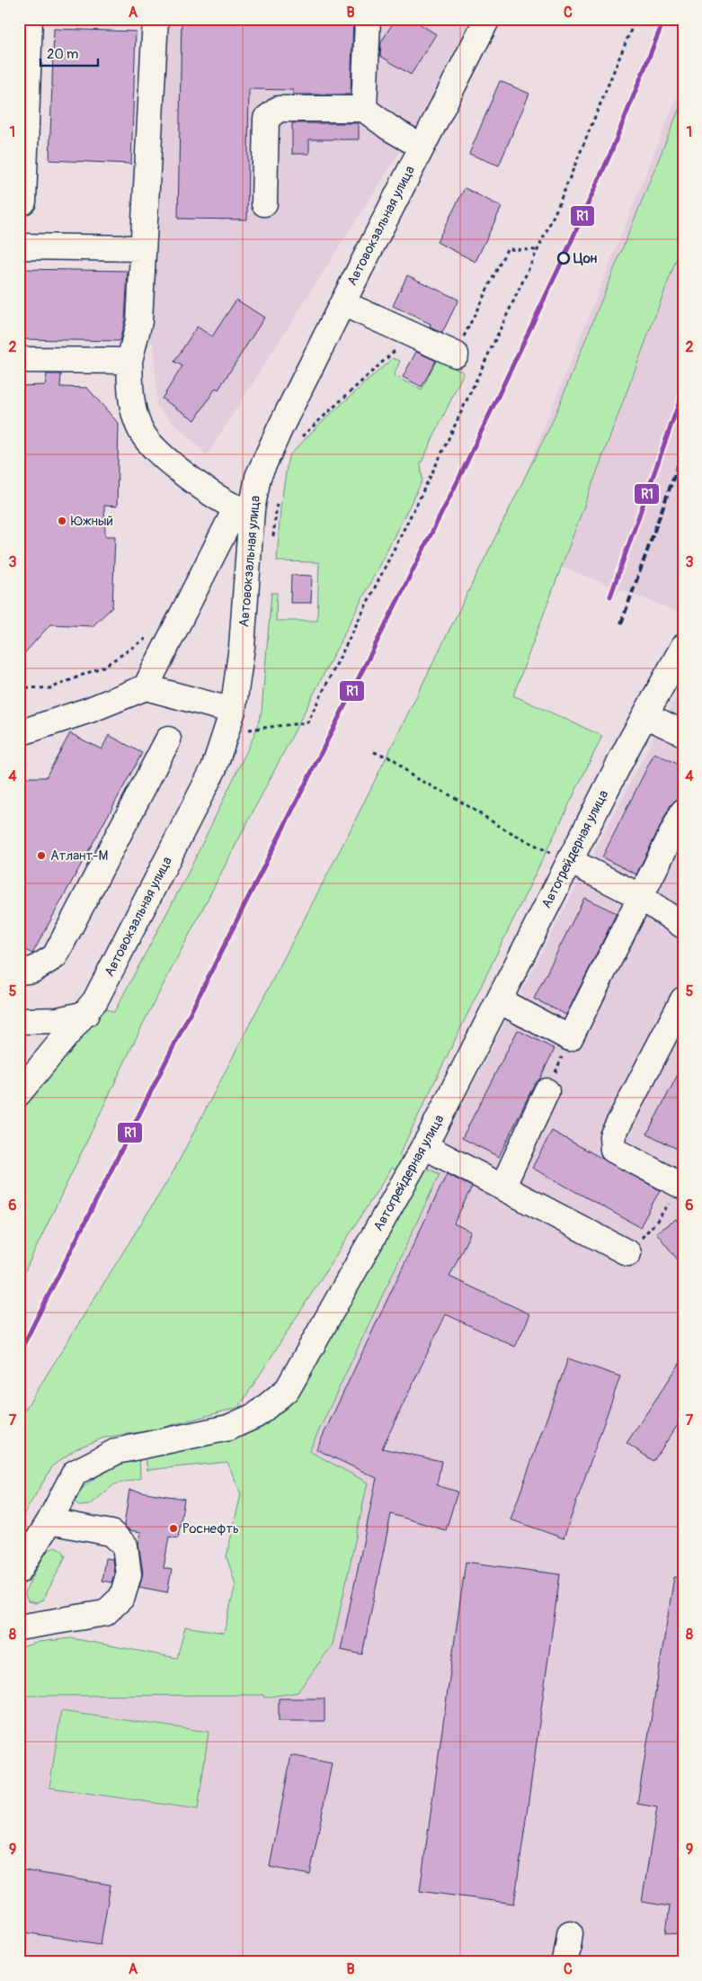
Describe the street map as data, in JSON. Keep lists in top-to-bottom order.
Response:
{
  "streets": {
    "street": ["Автовокзальная улица", "Автогрейдерная улица"]
  },
  "places": [
    "Цон",
    "Южный",
    "Атлант-М",
    "Роснефть"
  ],
  "lines": ["transit line R1"],
  "scale_bar": "20 m",
  "grid": {
    "columns": ["A", "B", "C"],
    "rows": [
      "1",
      "2",
      "3",
      "4",
      "5",
      "6",
      "7",
      "8",
      "9"
    ]
  }
}
